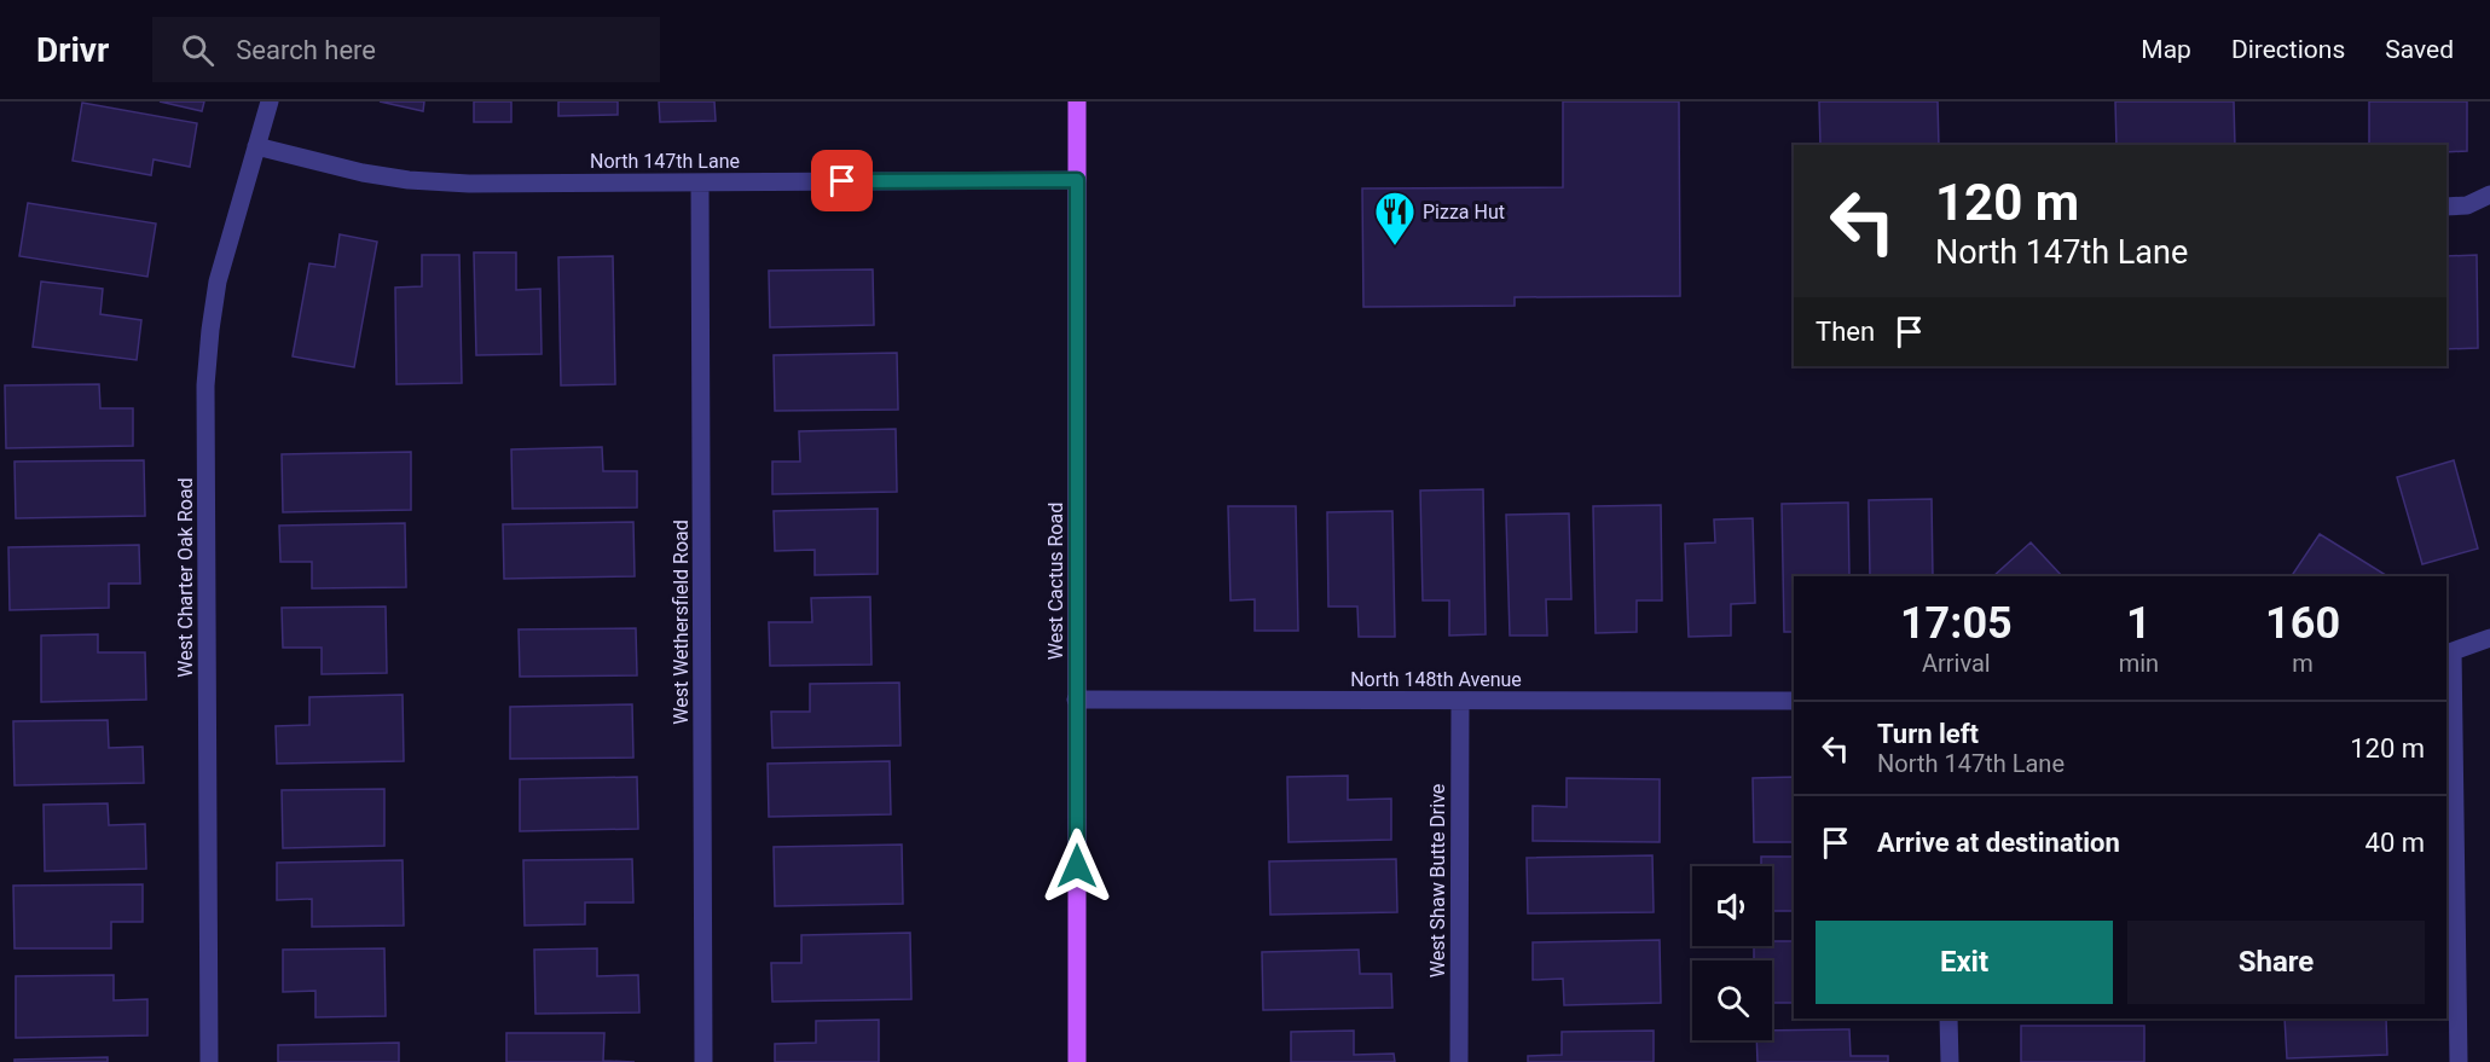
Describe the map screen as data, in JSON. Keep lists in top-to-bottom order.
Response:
{
  "streets": {
    "main road": ["West Cactus Road"],
    "street": [
      "North 147th Lane",
      "West Charter Oak Road",
      "West Wethersfield Road",
      "North 148th Avenue",
      "West Shaw Butte Drive"
    ]
  },
  "crossings": [
    ["North 147th Lane", "West Charter Oak Road"],
    ["North 147th Lane", "West Cactus Road"],
    ["North 147th Lane", "West Wethersfield Road"],
    ["West Cactus Road", "North 148th Avenue"],
    ["North 148th Avenue", "West Shaw Butte Drive"]
  ],
  "places": {
    "restaurant": ["Pizza Hut"]
  },
  "page": {
    "header": "Drivr",
    "search": "Search here",
    "nav": ["Map", "Directions", "Saved"],
    "turn": ["120 m", "North 147th Lane"],
    "then": "Then",
    "eta": [
      "17:05",
      "Arrival",
      "1",
      "min",
      "160",
      "m"
    ],
    "list": [
      {
        "name": "Turn left",
        "note": "North 147th Lane",
        "value": "120 m"
      },
      {
        "name": "Arrive at destination",
        "value": "40 m"
      }
    ],
    "buttons": ["Exit", "Share"]
  }
}
